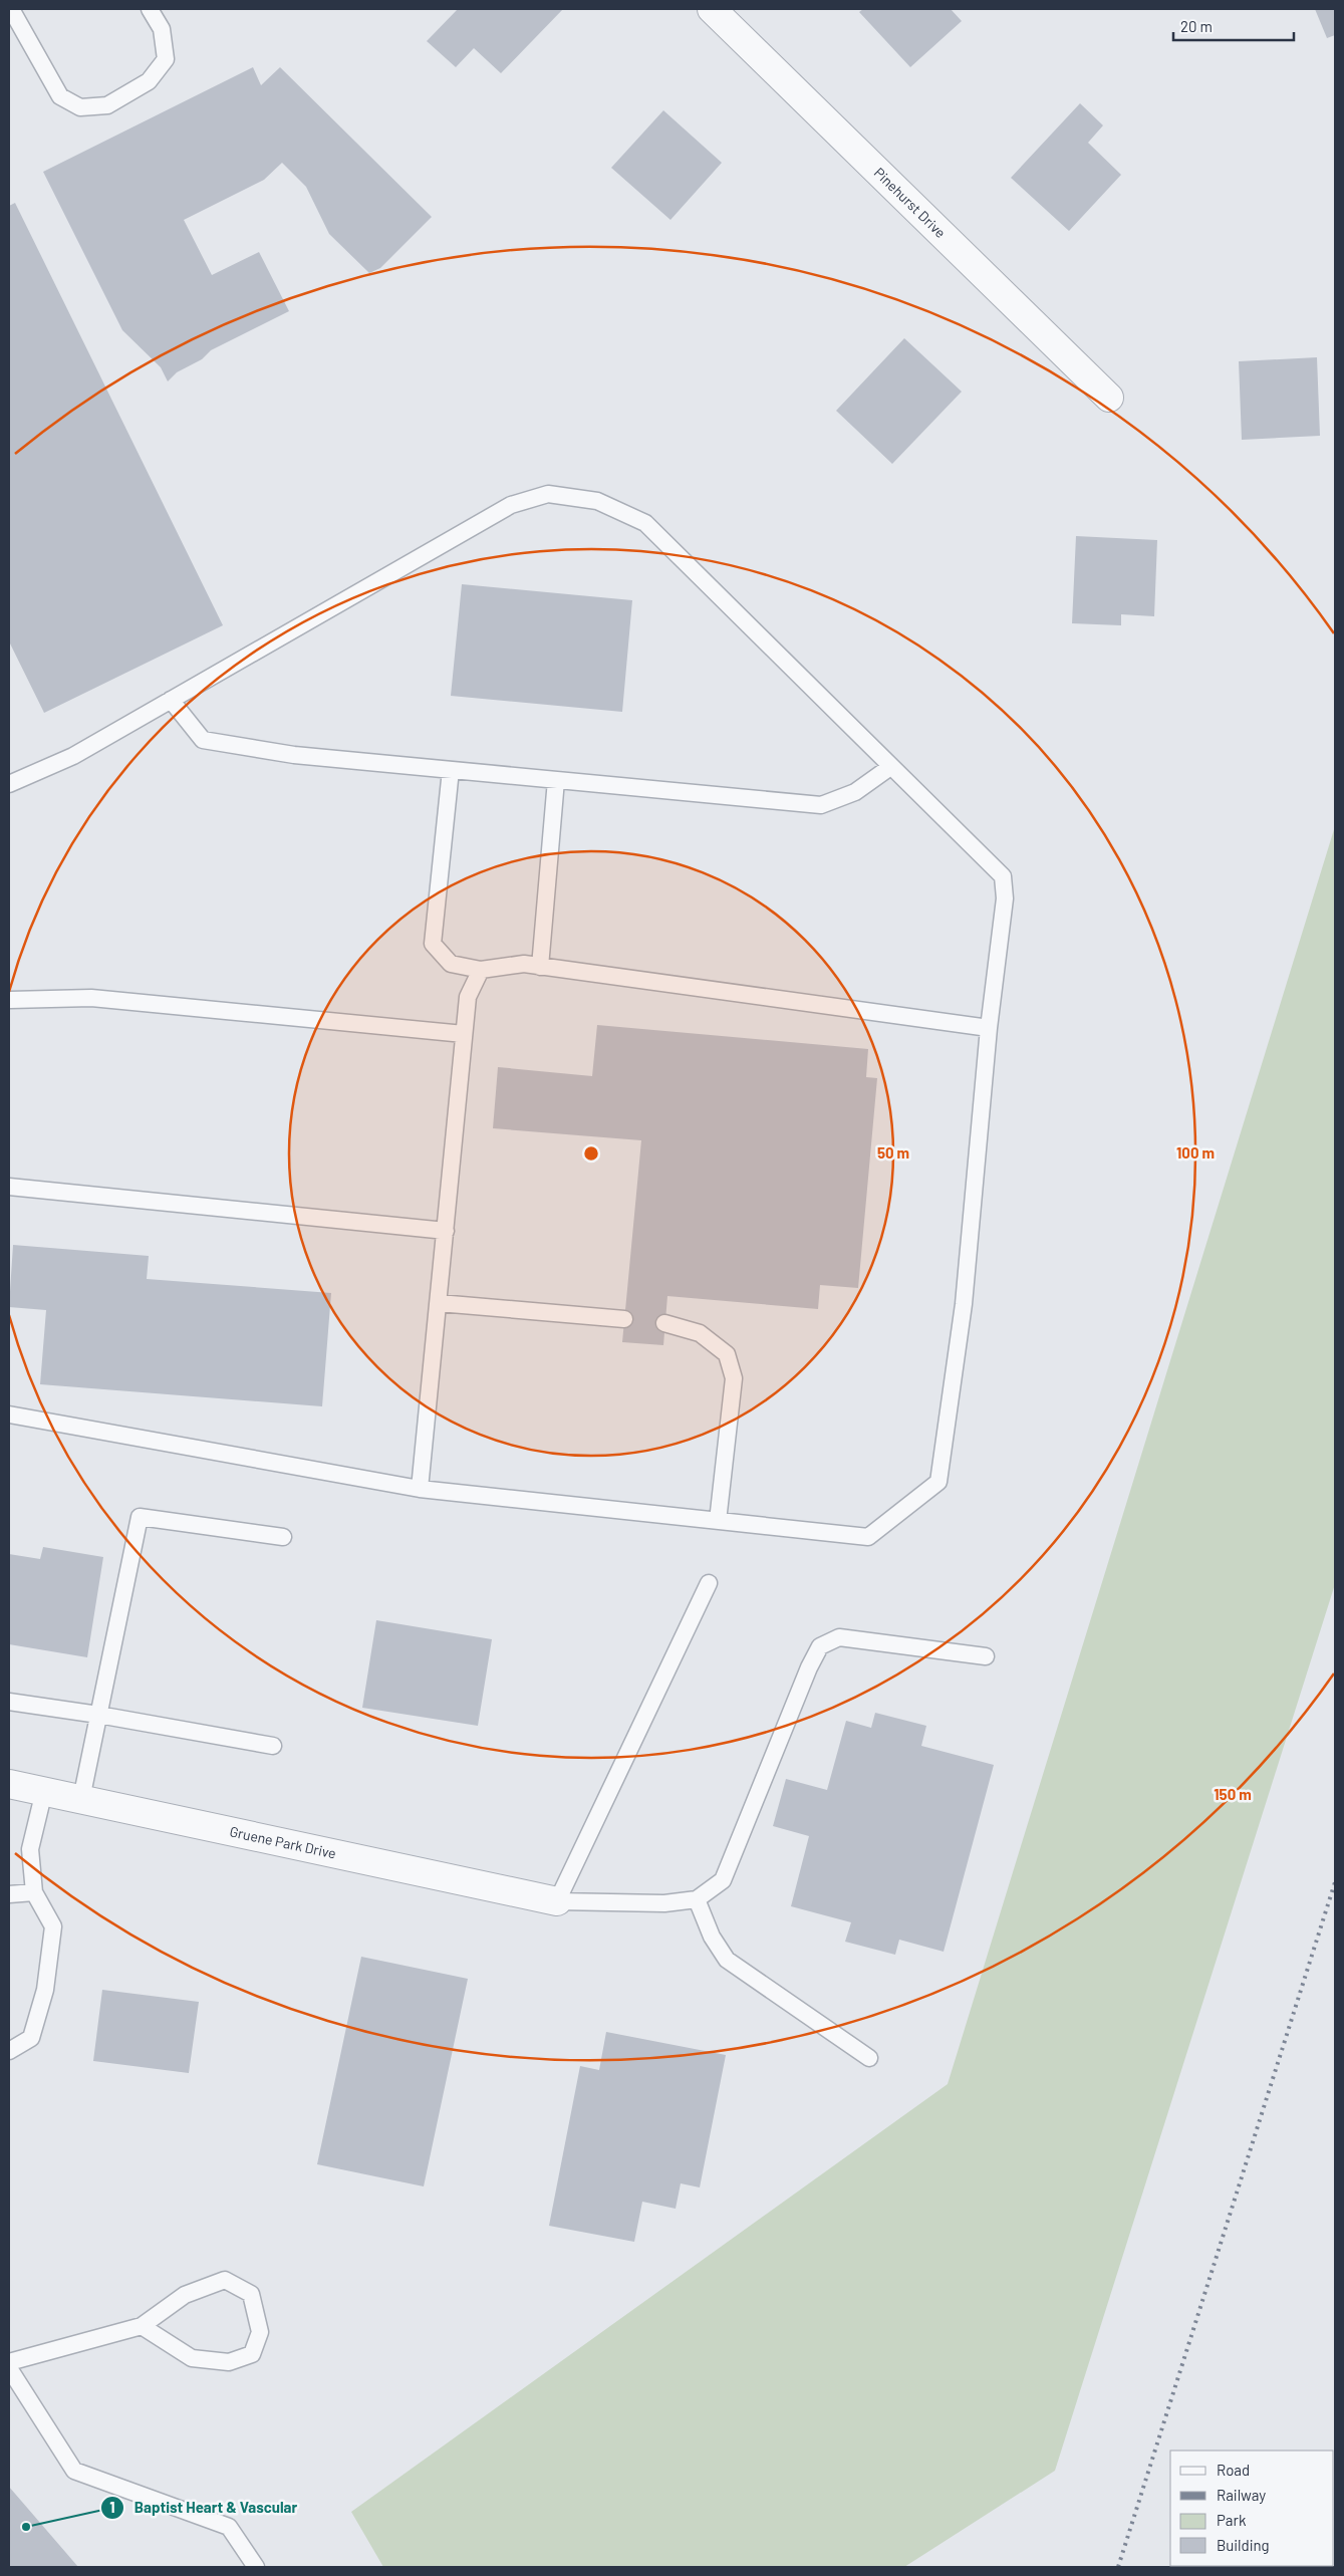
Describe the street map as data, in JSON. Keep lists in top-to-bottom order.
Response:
{
  "streets": {
    "street": ["Pinehurst Drive", "Gruene Park Drive"]
  },
  "places": ["Baptist Heart & Vascular"],
  "legend": [
    "Road",
    "Railway",
    "Park",
    "Building"
  ],
  "scale_bar": "20 m",
  "rings": ["50 m", "100 m", "150 m"]
}
